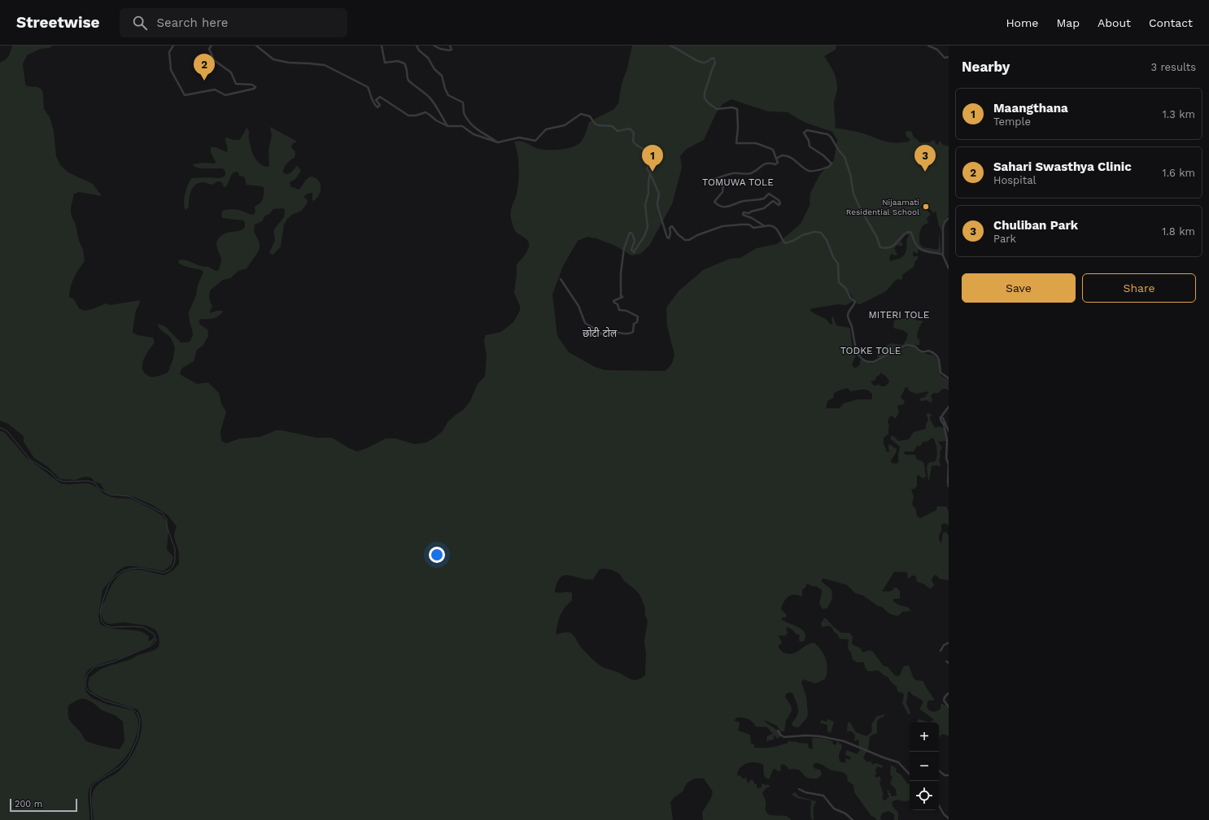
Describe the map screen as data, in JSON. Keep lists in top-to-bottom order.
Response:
{
  "districts": [
    "TOMUWA TOLE",
    "MITERI TOLE",
    "छोटी टोल",
    "TODKE TOLE"
  ],
  "places": ["Nijaamati Residential School"],
  "scale_bar": "200 m",
  "page": {
    "header": "Streetwise",
    "search": "Search here",
    "nav": [
      "Home",
      "Map",
      "About",
      "Contact"
    ],
    "heading": ["Nearby", "3 results"],
    "pins": ["2", "1", "3"],
    "list": [
      {
        "mark": "1",
        "name": "Maangthana",
        "note": "Temple",
        "value": "1.3 km"
      },
      {
        "mark": "2",
        "name": "Sahari Swasthya Clinic",
        "note": "Hospital",
        "value": "1.6 km"
      },
      {
        "mark": "3",
        "name": "Chuliban Park",
        "note": "Park",
        "value": "1.8 km"
      }
    ],
    "buttons": ["Save", "Share"],
    "map_buttons": ["+", "−"],
    "scale": "200 m"
  }
}
